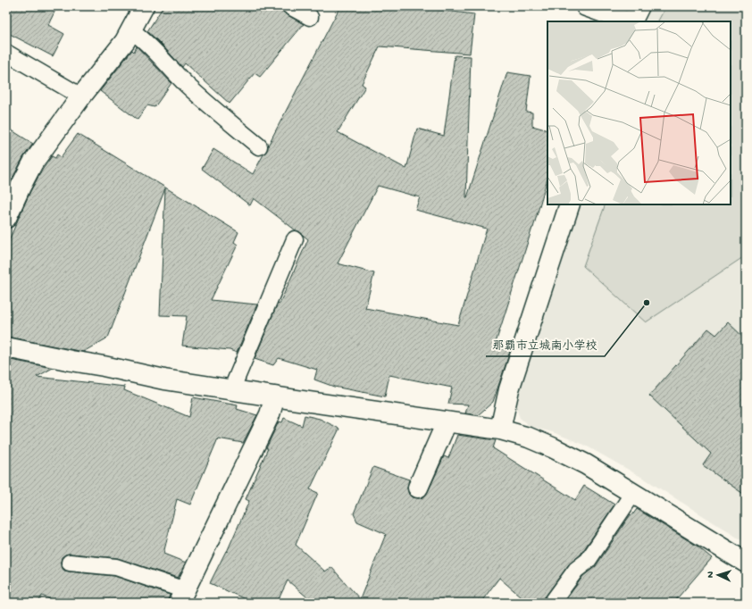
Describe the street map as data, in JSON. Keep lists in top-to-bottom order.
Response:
{
  "places": ["那覇市立城南小学校"],
  "north": "left"
}
